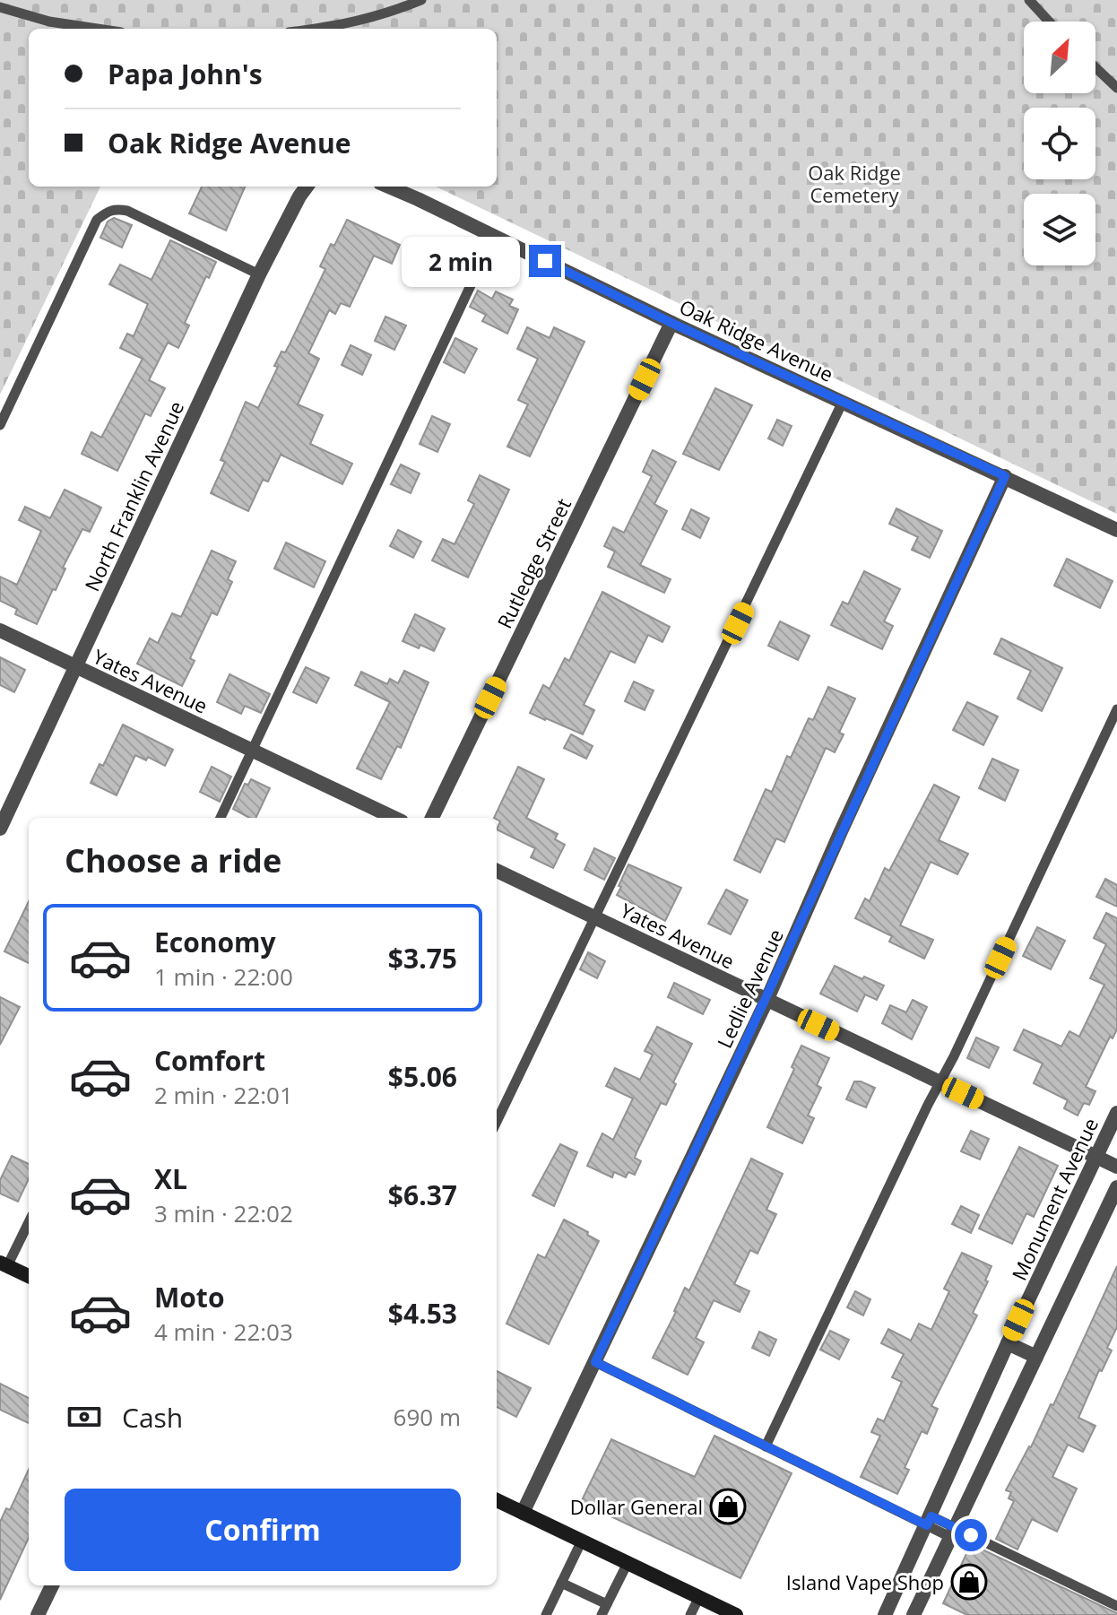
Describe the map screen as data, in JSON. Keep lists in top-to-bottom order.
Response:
{
  "streets": {
    "street": [
      "Oak Ridge Avenue",
      "North Franklin Avenue",
      "Rutledge Street",
      "Yates Avenue",
      "Ledlie Avenue",
      "Monument Avenue"
    ]
  },
  "crossings": [
    ["Oak Ridge Avenue", "Rutledge Street"],
    ["Oak Ridge Avenue", "Ledlie Avenue"],
    ["North Franklin Avenue", "Yates Avenue"],
    ["Yates Avenue", "Ledlie Avenue"],
    ["Yates Avenue", "Monument Avenue"]
  ],
  "parks": ["Oak Ridge Cemetery"],
  "places": {
    "shop": ["Dollar General", "Island Vape Shop"]
  },
  "north": "top right",
  "page": {
    "banner": ["Papa John's", "Oak Ridge Avenue"],
    "bubble": "2 min",
    "heading": "Choose a ride",
    "list": [
      {
        "name": "Economy",
        "note": "1 min · 22:00",
        "value": "$3.75"
      },
      {
        "name": "Comfort",
        "note": "2 min · 22:01",
        "value": "$5.06"
      },
      {
        "name": "XL",
        "note": "3 min · 22:02",
        "value": "$6.37"
      },
      {
        "name": "Moto",
        "note": "4 min · 22:03",
        "value": "$4.53"
      }
    ],
    "pay": ["Cash", "690 m"],
    "buttons": "Confirm"
  }
}
